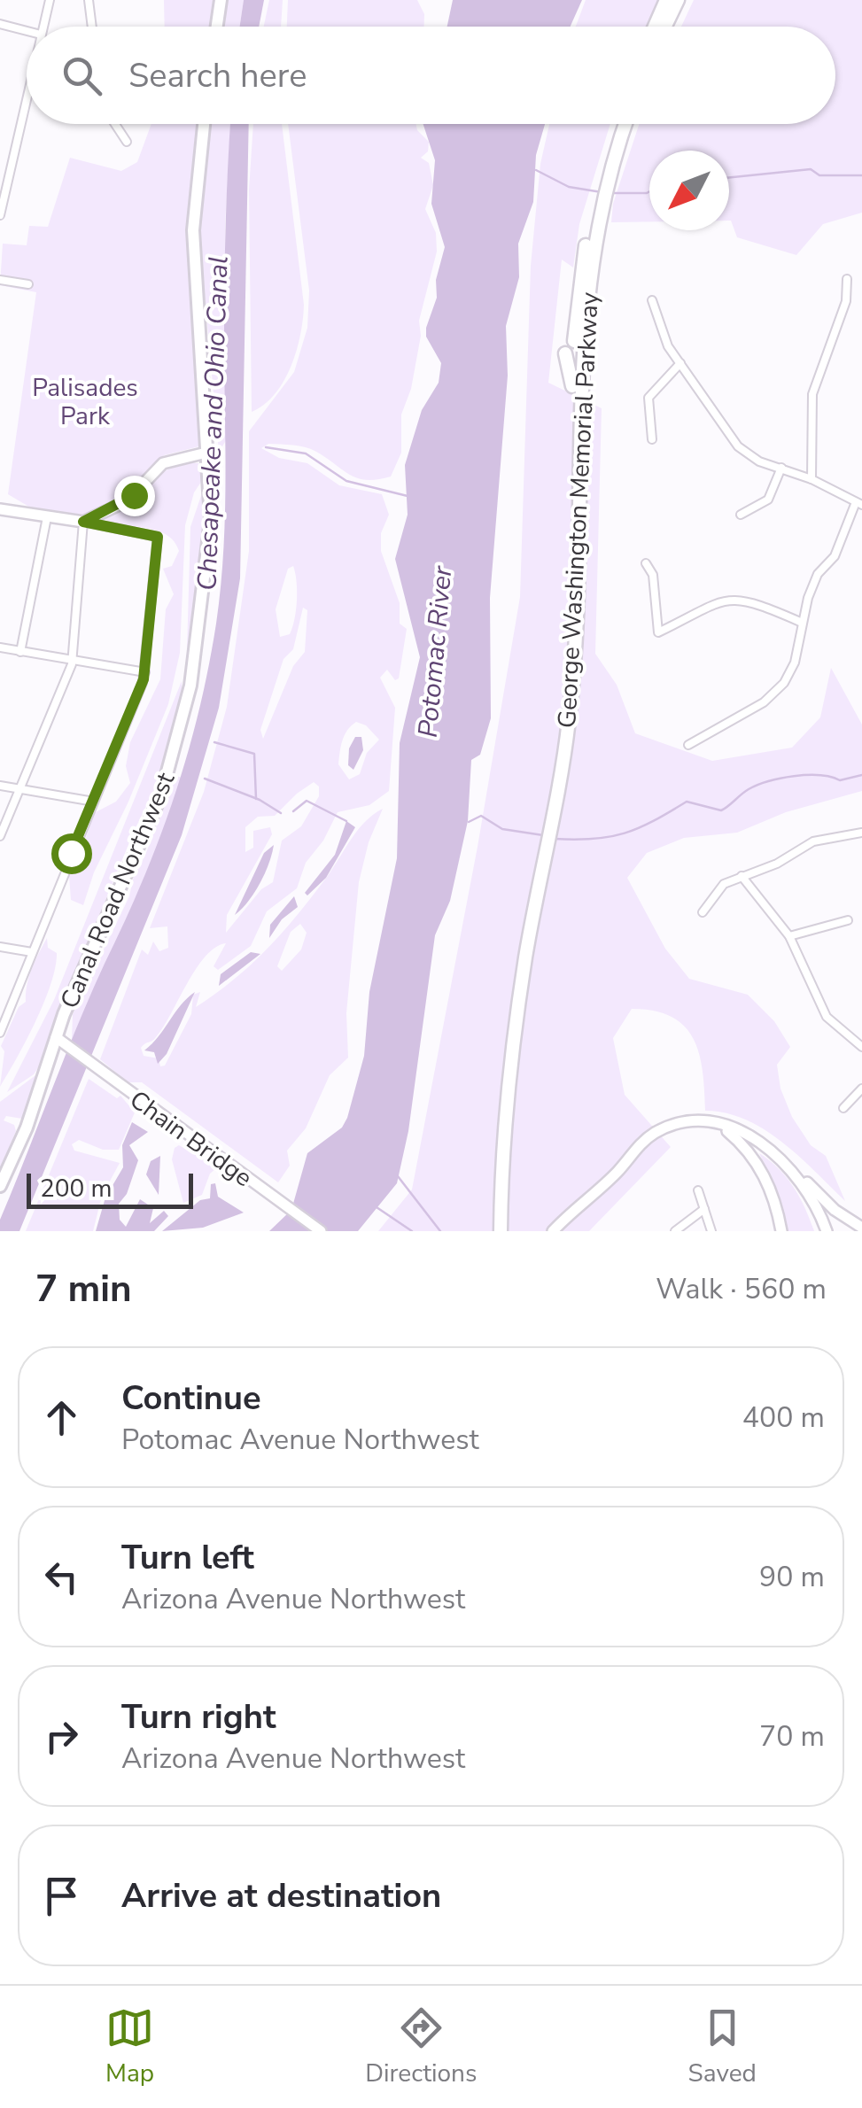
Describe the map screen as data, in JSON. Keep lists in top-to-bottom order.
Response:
{
  "streets": {
    "highway": ["George Washington Memorial Parkway", "Canal Road Northwest"],
    "main road": ["Chain Bridge"]
  },
  "crossings": [
    ["Canal Road Northwest", "Chain Bridge"]
  ],
  "water": ["Chesapeake and Ohio Canal", "Potomac River"],
  "parks": ["Palisades Park"],
  "scale_bar": "200 m",
  "north": "bottom left",
  "page": {
    "search": "Search here",
    "scale": "200 m",
    "heading": ["7 min", "Walk · 560 m"],
    "list": [
      ["Continue", "Potomac Avenue Northwest", "400 m"],
      ["Turn left", "Arizona Avenue Northwest", "90 m"],
      ["Turn right", "Arizona Avenue Northwest", "70 m"],
      "Arrive at destination"
    ],
    "nav": ["Map", "Directions", "Saved"]
  }
}
